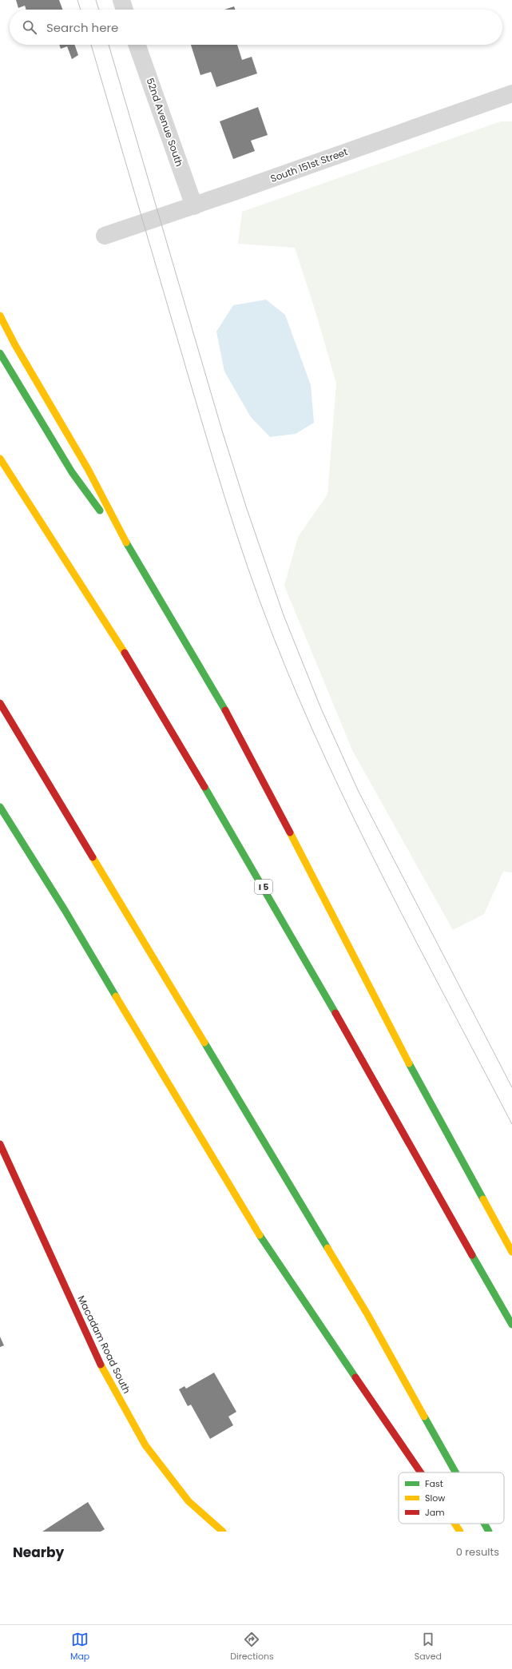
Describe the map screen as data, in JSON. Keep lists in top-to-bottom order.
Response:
{
  "streets": {
    "main road": ["I 5", "Macadam Road South"],
    "street": ["52nd Avenue South", "South 151st Street"]
  },
  "crossings": [
    ["52nd Avenue South", "South 151st Street"]
  ],
  "legend": ["Fast", "Slow", "Jam"],
  "page": {
    "search": "Search here",
    "heading": ["Nearby", "0 results"],
    "nav": ["Map", "Directions", "Saved"]
  }
}
